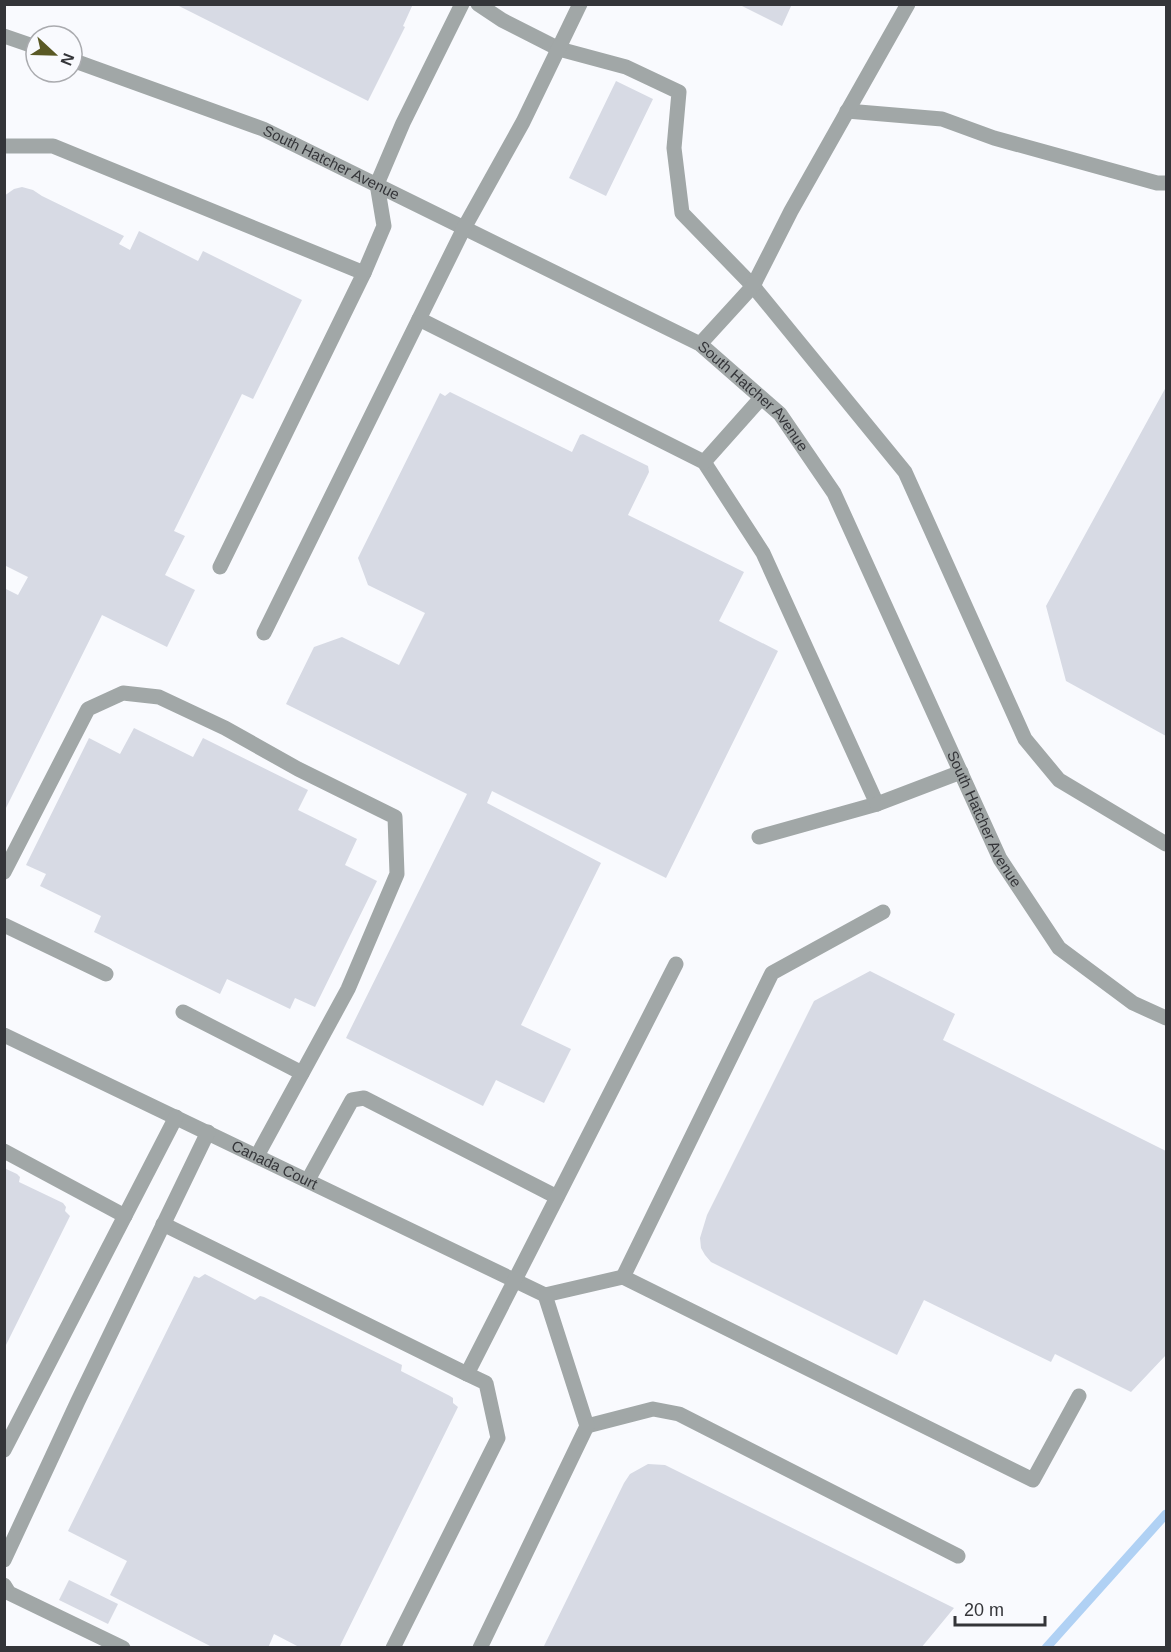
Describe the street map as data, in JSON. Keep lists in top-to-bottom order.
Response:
{
  "streets": {
    "street": ["South Hatcher Avenue", "Canada Court"]
  },
  "scale_bar": "20 m",
  "north": "right"
}
